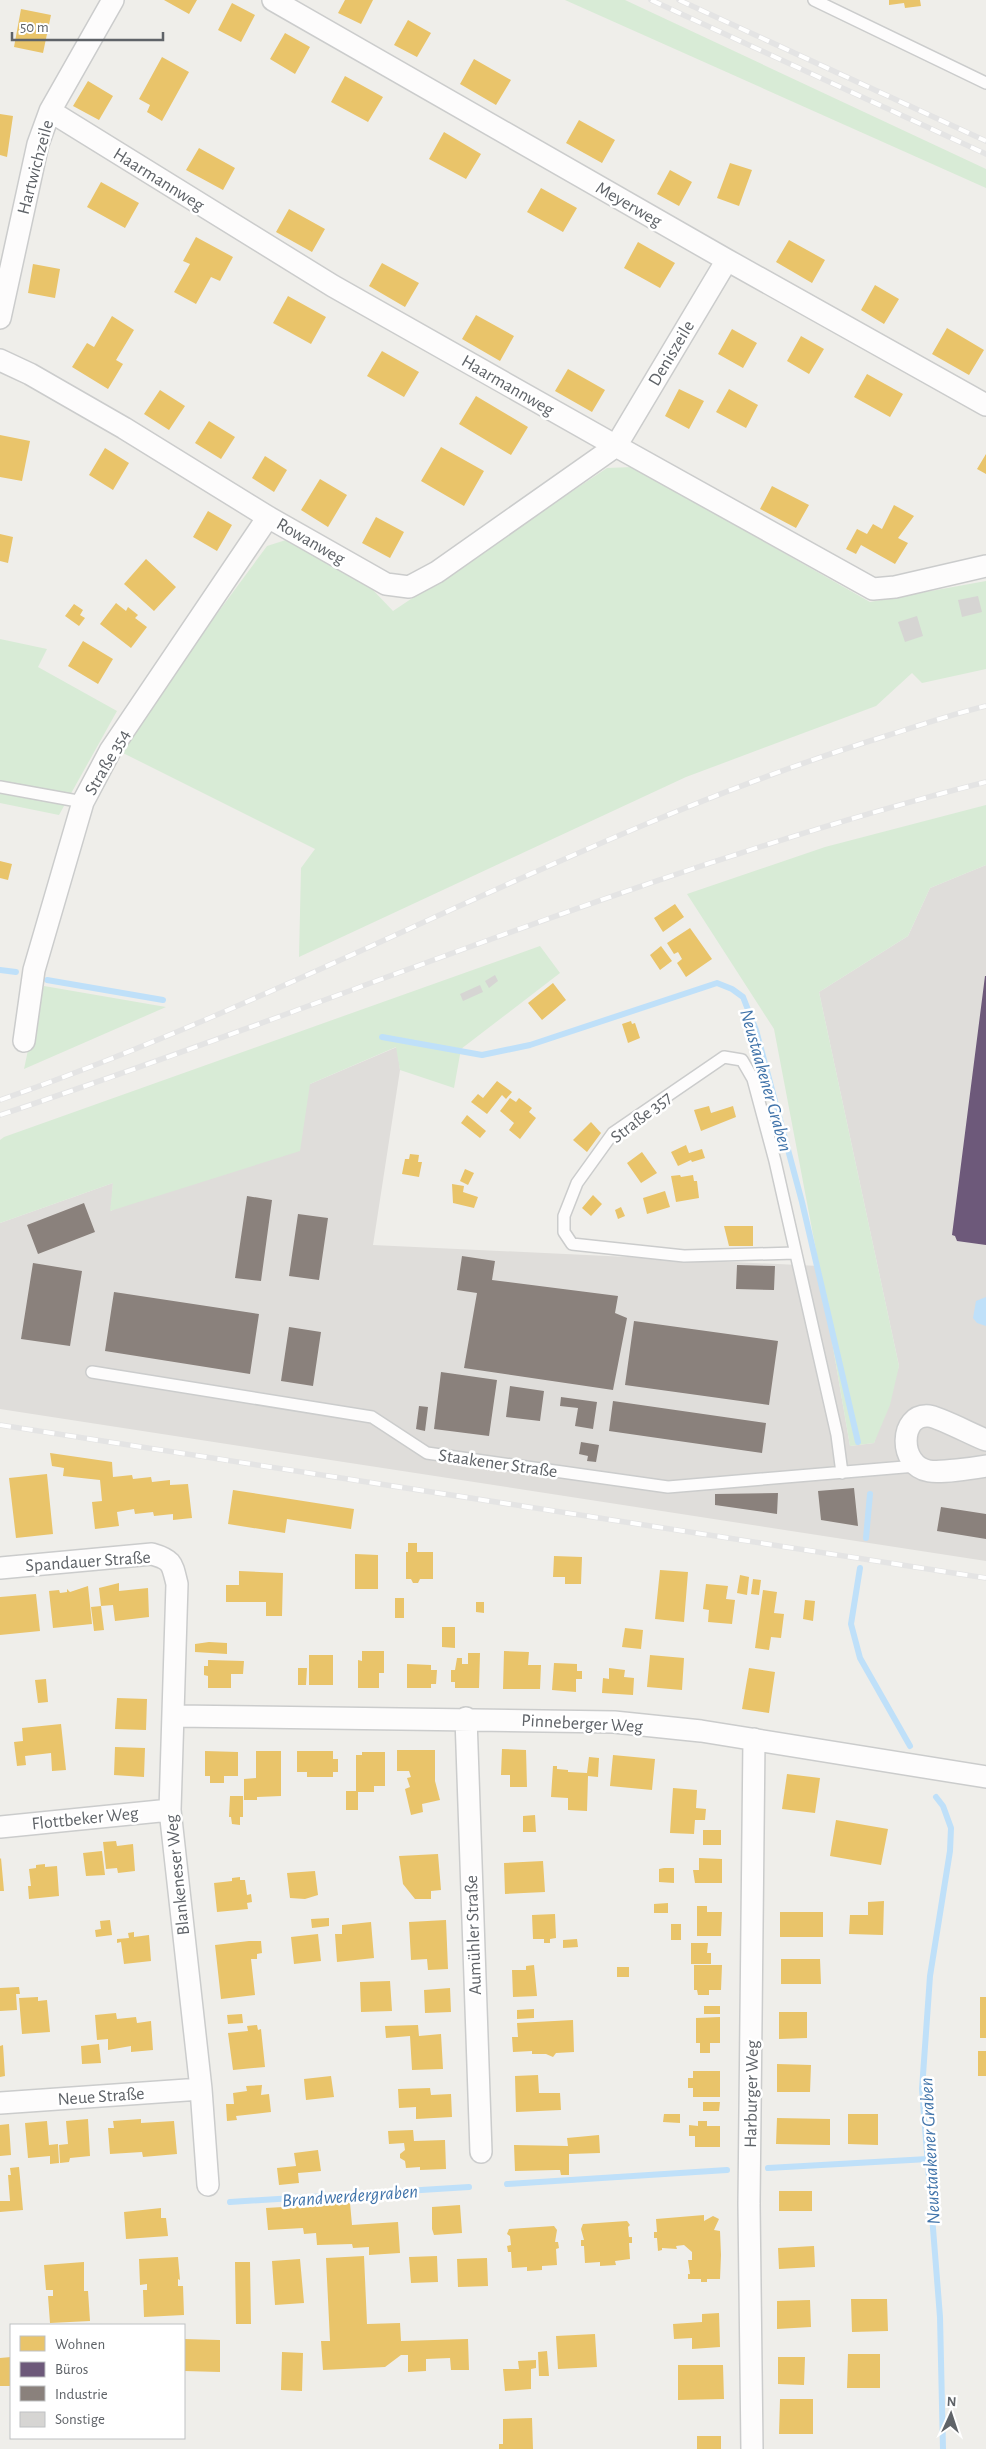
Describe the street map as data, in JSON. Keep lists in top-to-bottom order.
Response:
{
  "streets": {
    "street": [
      "Hartwichzeile",
      "Haarmannweg",
      "Meyerweg",
      "Deniszeile",
      "Rowanweg",
      "Straße 354",
      "Staakener Straße",
      "Spandauer Straße",
      "Pinneberger Weg",
      "Flottbeker Weg",
      "Blankeneser Weg",
      "Aumühler Straße",
      "Harburger Weg",
      "Neue Straße"
    ],
    "lane": ["Straße 357"]
  },
  "crossings": [
    ["Hartwichzeile", "Haarmannweg"],
    ["Haarmannweg", "Deniszeile"],
    ["Haarmannweg", "Rowanweg"],
    ["Meyerweg", "Deniszeile"],
    ["Deniszeile", "Rowanweg"],
    ["Rowanweg", "Straße 354"],
    ["Straße 357", "Staakener Straße"],
    ["Spandauer Straße", "Blankeneser Weg"],
    ["Pinneberger Weg", "Blankeneser Weg"],
    ["Pinneberger Weg", "Aumühler Straße"],
    ["Pinneberger Weg", "Harburger Weg"],
    ["Flottbeker Weg", "Blankeneser Weg"],
    ["Blankeneser Weg", "Neue Straße"]
  ],
  "water": ["Neustaakener Graben", "Brandwerdergraben"],
  "legend": [
    "Wohnen",
    "Büros",
    "Industrie",
    "Sonstige"
  ],
  "scale_bar": "50 m",
  "north": "top"
}
